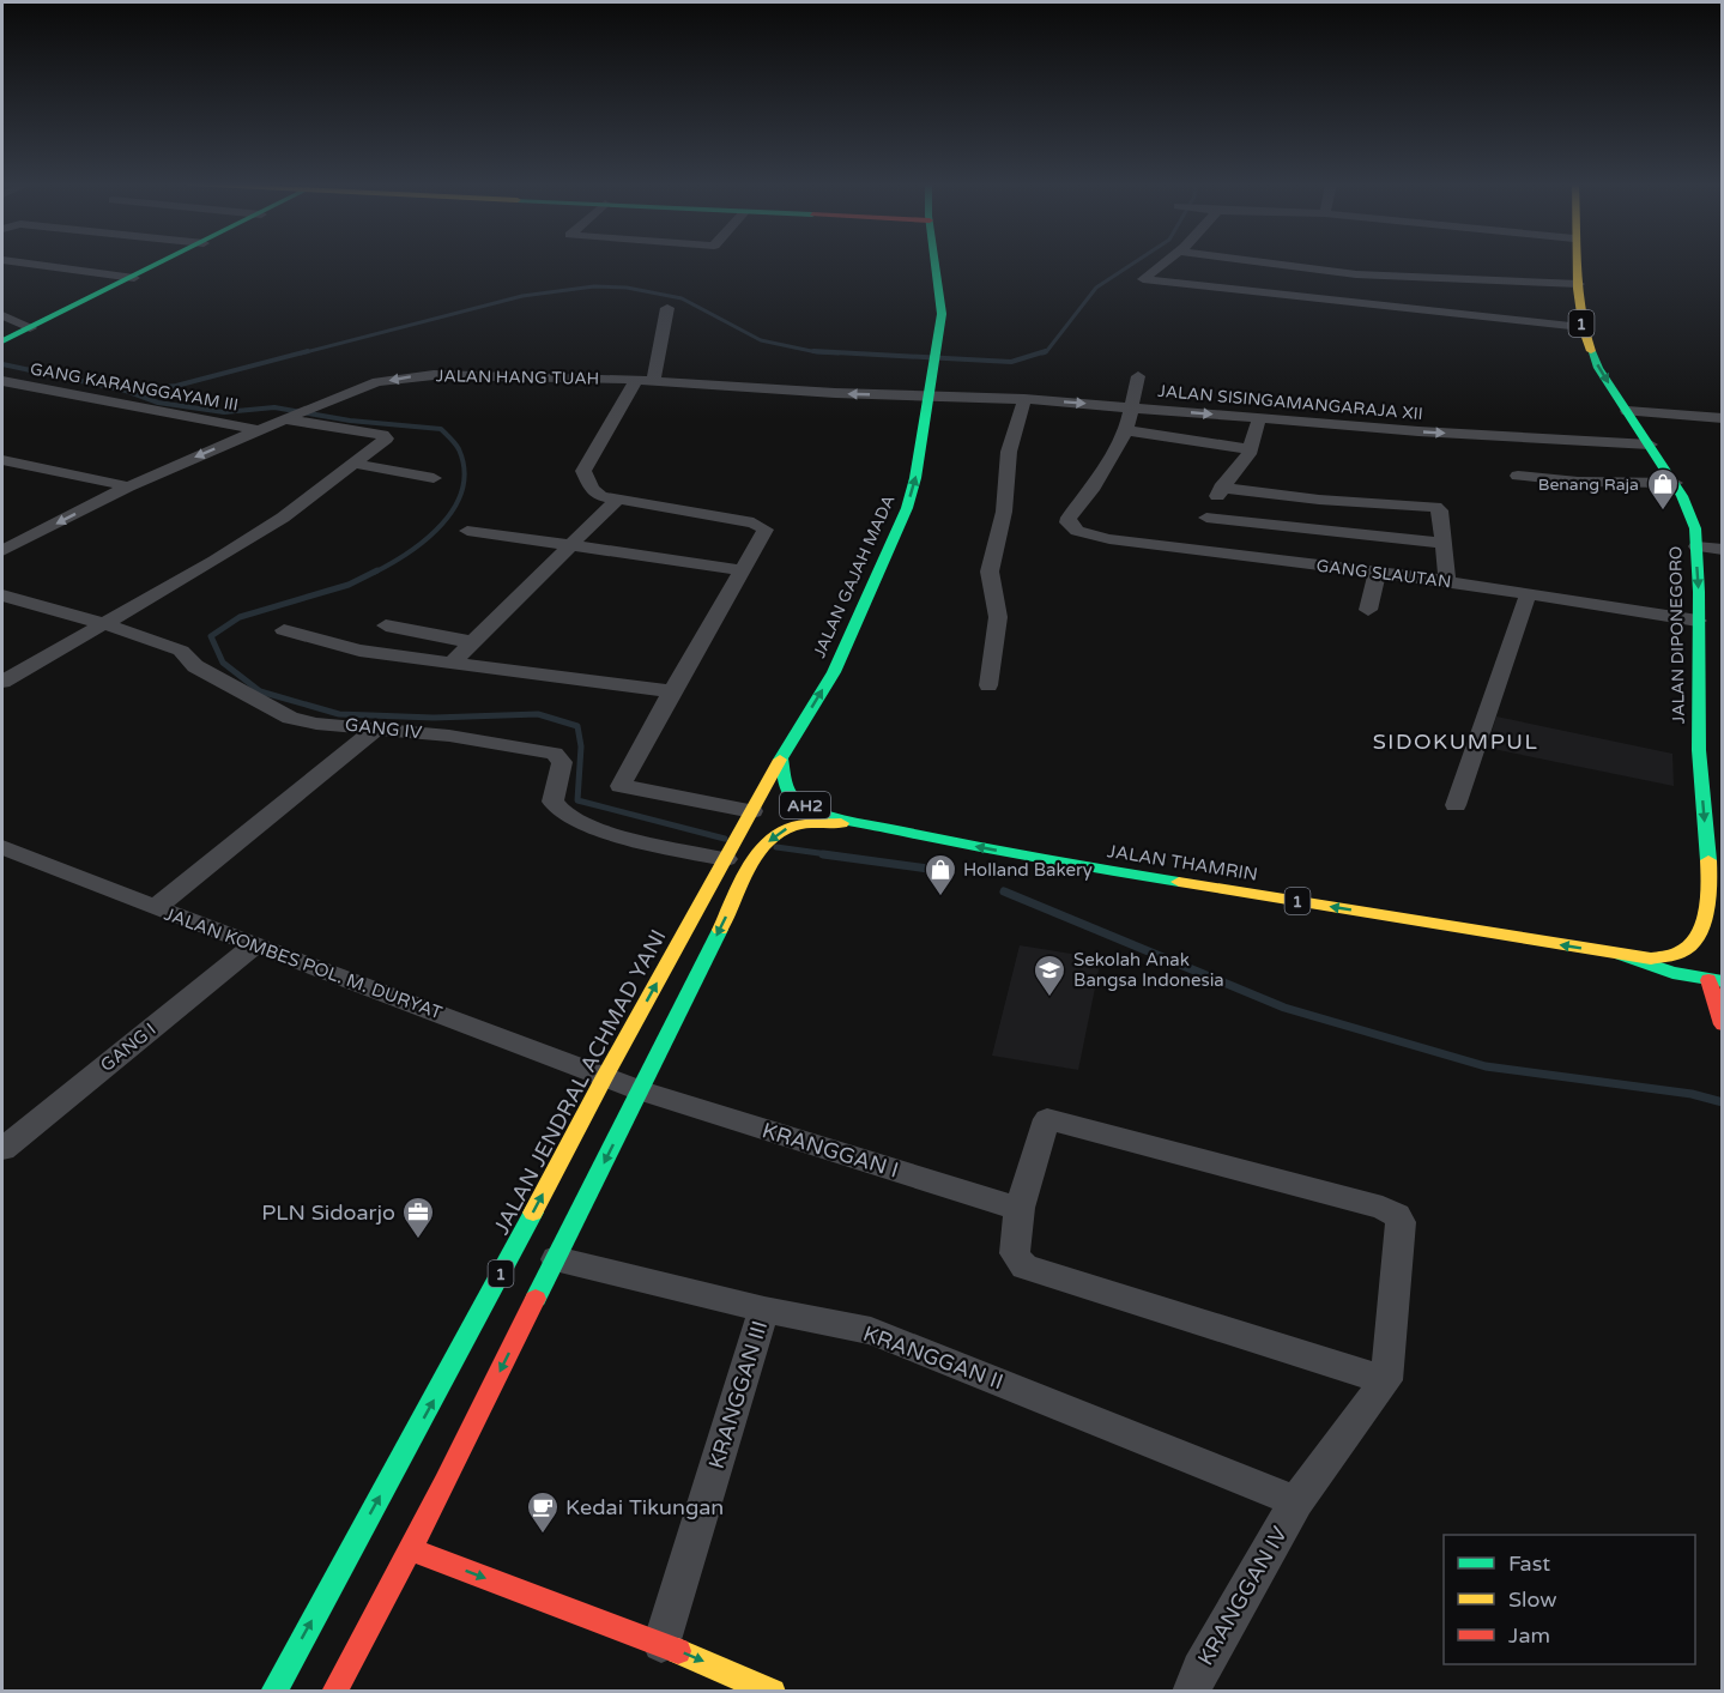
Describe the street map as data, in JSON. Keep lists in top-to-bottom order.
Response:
{
  "streets": {
    "main road": [
      "1",
      "JALAN GAJAH MADA",
      "JALAN DIPONEGORO",
      "AH2",
      "JALAN THAMRIN",
      "JALAN JENDRAL ACHMAD YANI"
    ],
    "street": [
      "JALAN HANG TUAH",
      "GANG KARANGGAYAM III",
      "JALAN SISINGAMANGARAJA XII",
      "GANG SLAUTAN",
      "GANG IV",
      "JALAN KOMBES POL. M. DURYAT",
      "GANG I",
      "KRANGGAN I",
      "KRANGGAN II",
      "KRANGGAN III",
      "KRANGGAN IV"
    ]
  },
  "crossings": [
    ["1", "JALAN THAMRIN"],
    ["1", "JALAN KOMBES POL. M. DURYAT"],
    ["1", "KRANGGAN I"],
    ["1", "KRANGGAN II"],
    ["JALAN HANG TUAH", "GANG KARANGGAYAM III"],
    ["JALAN HANG TUAH", "JALAN SISINGAMANGARAJA XII"],
    ["JALAN HANG TUAH", "JALAN GAJAH MADA"],
    ["JALAN SISINGAMANGARAJA XII", "JALAN GAJAH MADA"],
    ["JALAN SISINGAMANGARAJA XII", "JALAN DIPONEGORO"],
    ["GANG SLAUTAN", "JALAN DIPONEGORO"],
    ["JALAN GAJAH MADA", "JALAN THAMRIN"],
    ["JALAN GAJAH MADA", "JALAN JENDRAL ACHMAD YANI"],
    ["JALAN DIPONEGORO", "JALAN THAMRIN"],
    ["GANG IV", "JALAN JENDRAL ACHMAD YANI"],
    ["JALAN THAMRIN", "JALAN JENDRAL ACHMAD YANI"],
    ["JALAN KOMBES POL. M. DURYAT", "GANG I"],
    ["JALAN KOMBES POL. M. DURYAT", "JALAN JENDRAL ACHMAD YANI"],
    ["JALAN KOMBES POL. M. DURYAT", "KRANGGAN I"],
    ["KRANGGAN II", "KRANGGAN III"],
    ["KRANGGAN II", "KRANGGAN IV"]
  ],
  "one_way": ["JALAN GAJAH MADA", "JALAN DIPONEGORO", "JALAN THAMRIN"],
  "districts": ["SIDOKUMPUL"],
  "places": {
    "shop": ["Benang Raja", "Holland Bakery"],
    "school or university": ["Sekolah Anak Bangsa Indonesia"],
    "office": ["PLN Sidoarjo"],
    "cafe": ["Kedai Tikungan"]
  },
  "legend": ["Fast", "Slow", "Jam"]
}
